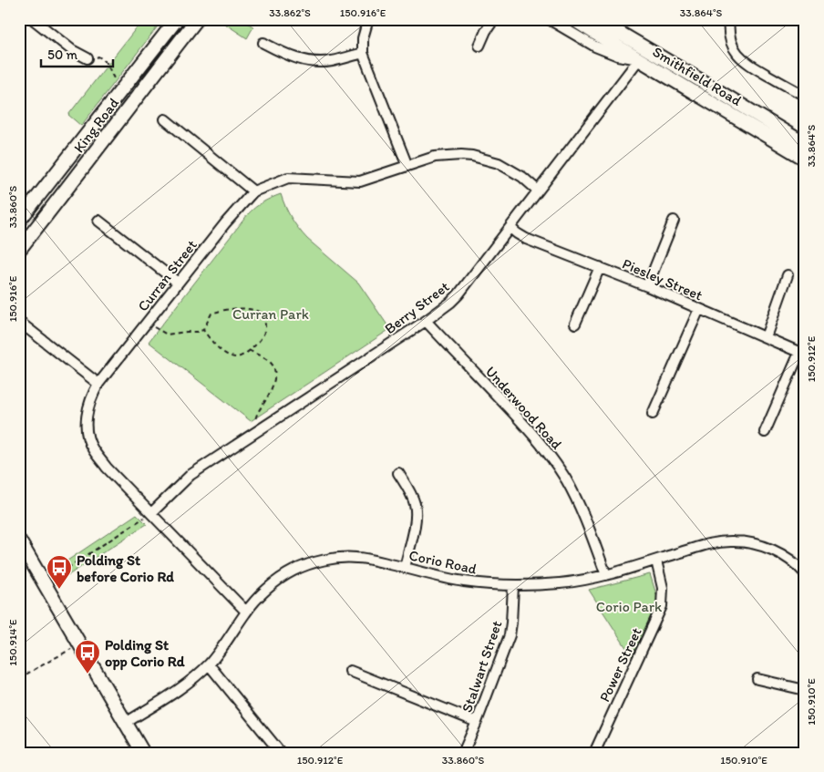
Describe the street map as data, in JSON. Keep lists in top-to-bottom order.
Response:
{
  "streets": {
    "main road": ["Smithfield Road", "King Road"],
    "street": [
      "Curran Street",
      "Piesley Street",
      "Berry Street",
      "Underwood Road",
      "Corio Road",
      "Power Street",
      "Stalwart Street"
    ]
  },
  "crossings": [
    ["Smithfield Road", "Berry Street"],
    ["Curran Street", "Berry Street"],
    ["Curran Street", "Corio Road"],
    ["Piesley Street", "Berry Street"],
    ["Berry Street", "Underwood Road"],
    ["Underwood Road", "Corio Road"],
    ["Corio Road", "Power Street"],
    ["Corio Road", "Stalwart Street"]
  ],
  "parks": ["Curran Park", "Corio Park"],
  "places": {
    "bus stop": ["Polding St before Corio Rd", "Polding St opp Corio Rd"]
  },
  "scale_bar": "50 m",
  "coordinates": [
    "33.862°S",
    "150.916°E",
    "33.864°S",
    "33.860°S",
    "150.912°E",
    "150.914°E",
    "150.910°E"
  ]
}
